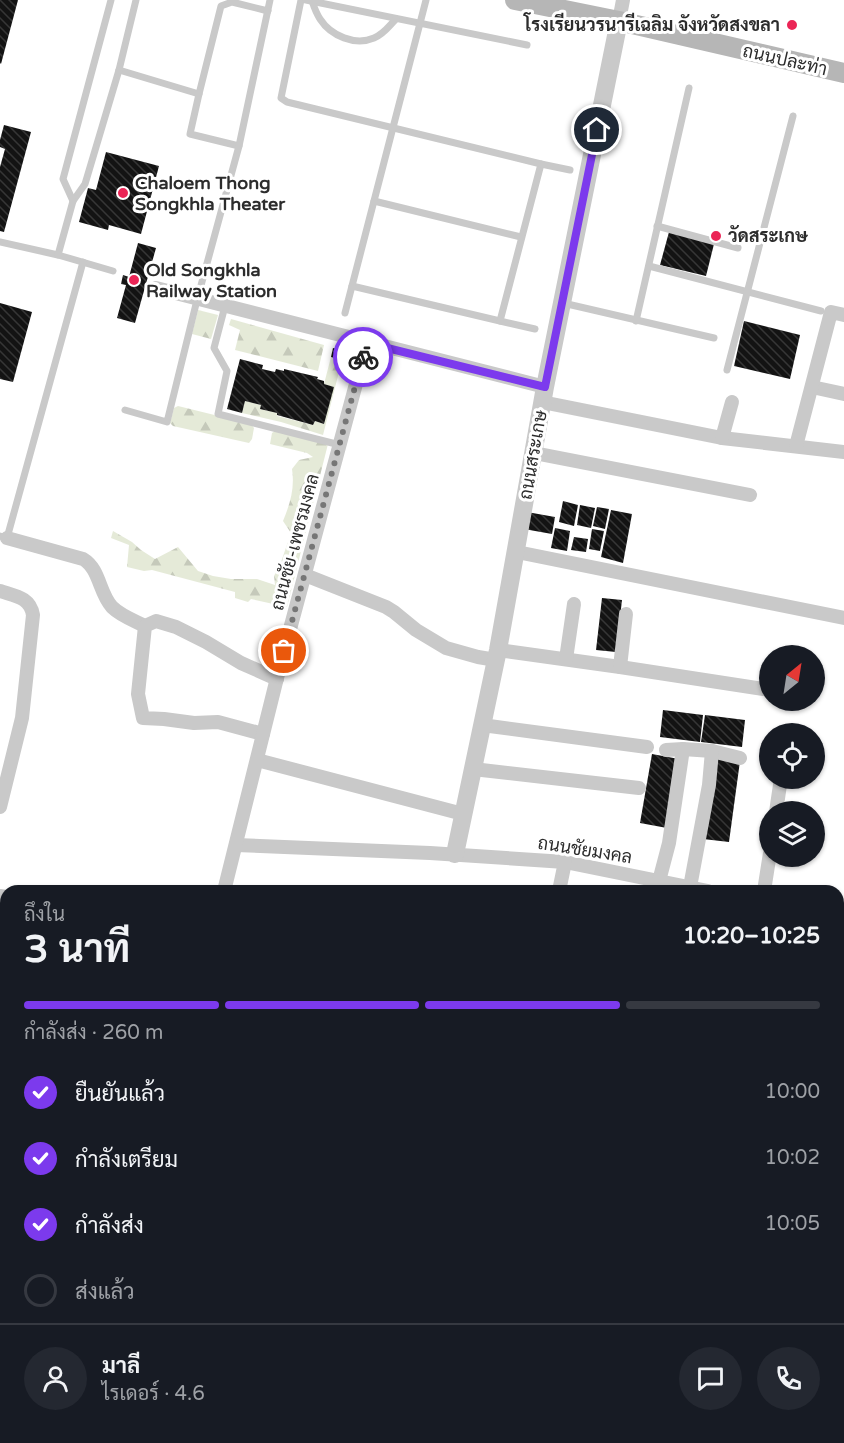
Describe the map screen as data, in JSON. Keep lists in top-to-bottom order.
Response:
{
  "streets": {
    "main road": ["ถนนปละท่า"],
    "street": ["ถนนสระเกษ", "ถนนชัย-เพชรมงคล", "ถนนชัยมงคล"]
  },
  "crossings": [
    ["ถนนปละท่า", "ถนนสระเกษ"],
    ["ถนนสระเกษ", "ถนนชัยมงคล"],
    ["ถนนชัย-เพชรมงคล", "ถนนชัยมงคล"]
  ],
  "places": [
    "โรงเรียนวรนารีเฉลิม จังหวัดสงขลา",
    "Chaloem Thong Songkhla Theater",
    "วัดสระเกษ",
    "Old Songkhla Railway Station"
  ],
  "north": "top right",
  "page": {
    "heading": ["3 นาที", "ถึงใน", "10:20–10:25"],
    "panel": ["มาลี", "ไรเดอร์ · 4.6"],
    "bar": "กำลังส่ง · 260 m",
    "list": [
      ["ยืนยันแล้ว", "10:00"],
      ["กำลังเตรียม", "10:02"],
      ["กำลังส่ง", "10:05"],
      "ส่งแล้ว"
    ]
  }
}
